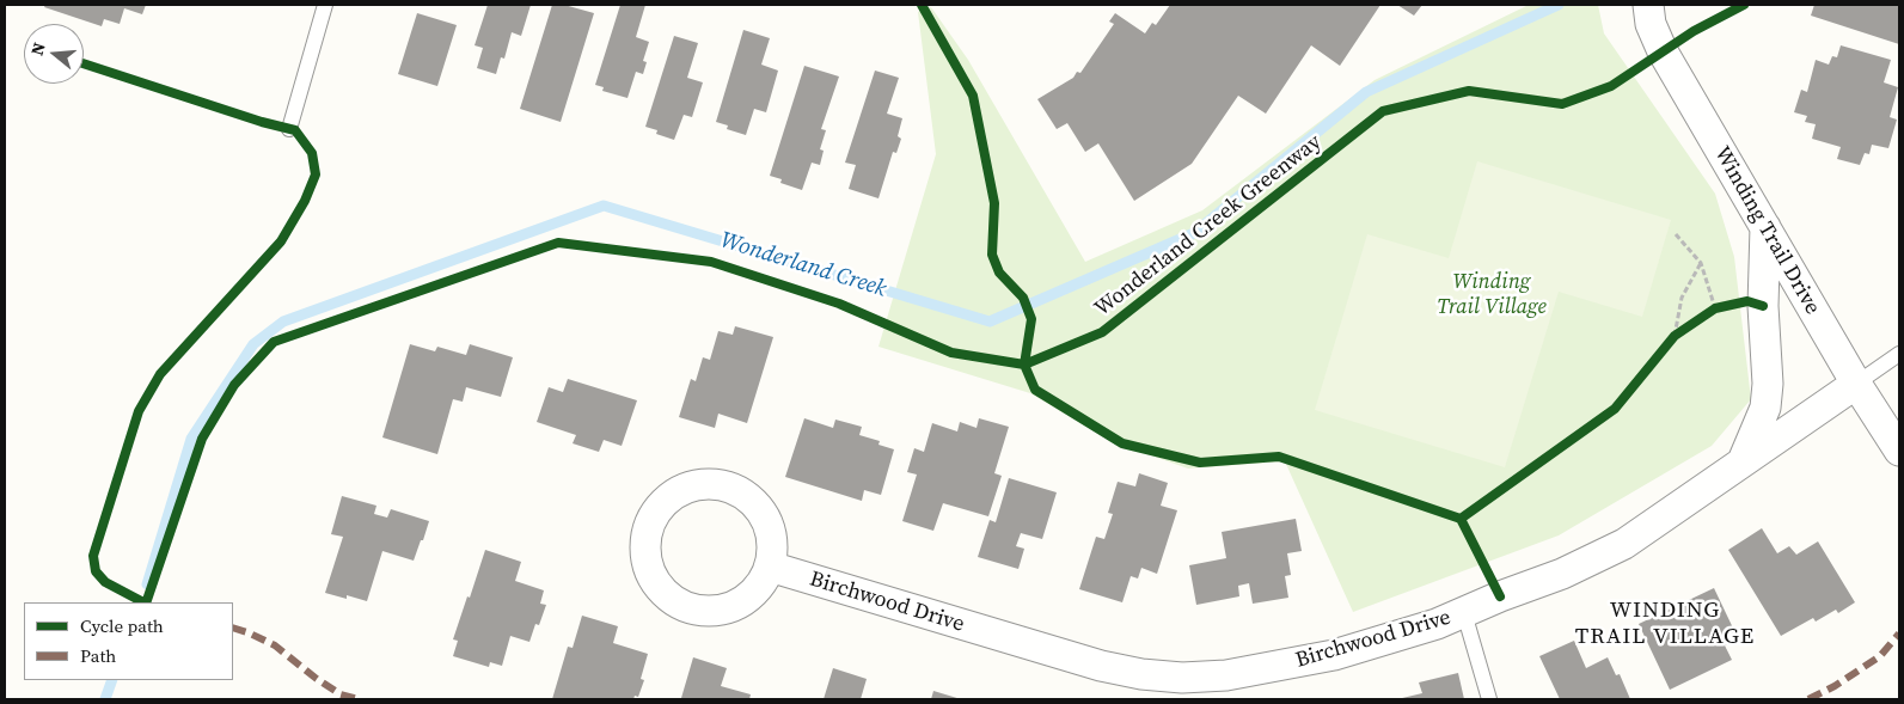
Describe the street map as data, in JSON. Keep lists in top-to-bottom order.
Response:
{
  "streets": {
    "street": ["Winding Trail Drive", "Birchwood Drive"],
    "cycle path": ["Wonderland Creek Greenway"]
  },
  "crossings": [
    ["Winding Trail Drive", "Birchwood Drive"]
  ],
  "districts": ["WINDING TRAIL VILLAGE"],
  "water": ["Wonderland Creek"],
  "parks": ["Winding Trail Village"],
  "legend": ["Cycle path", "Path"],
  "north": "left"
}
